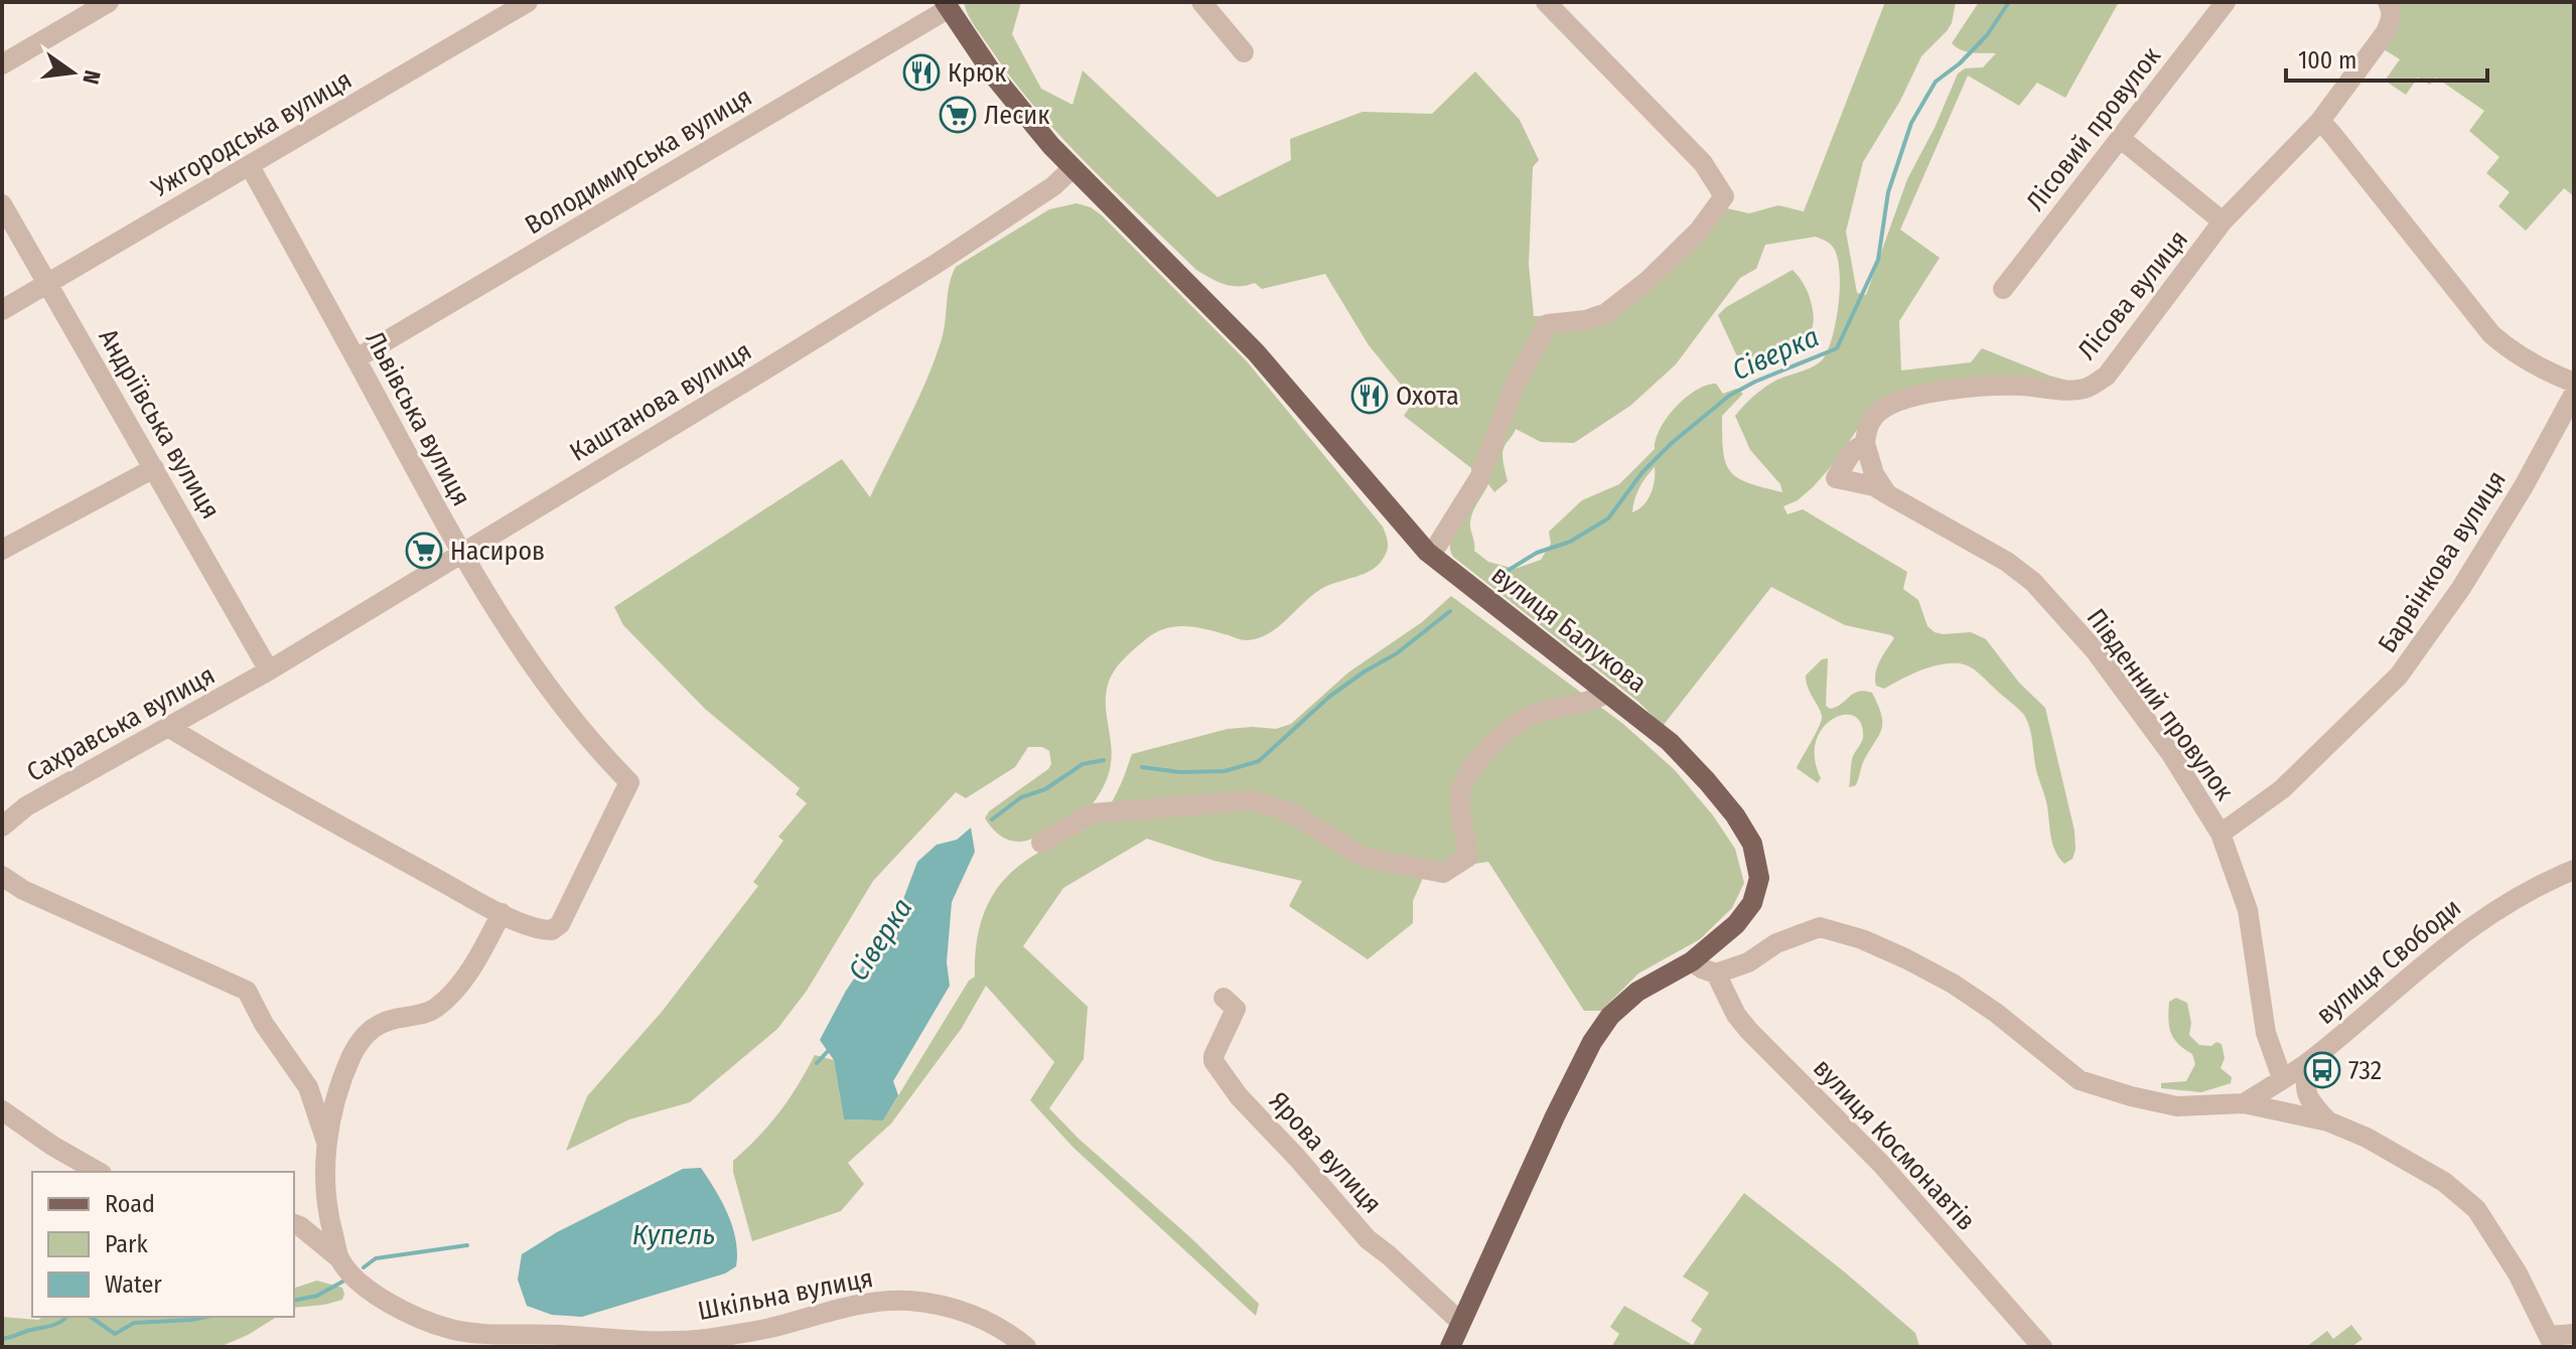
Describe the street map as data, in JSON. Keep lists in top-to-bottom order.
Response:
{
  "streets": {
    "main road": ["вулиця Балукова"],
    "street": [
      "Лісовий провулок",
      "Ужгородська вулиця",
      "Володимирська вулиця",
      "Лісова вулиця",
      "Каштанова вулиця",
      "Львівська вулиця",
      "Андріївська вулиця",
      "Барвінкова вулиця",
      "Південний провулок",
      "Сахравська вулиця",
      "вулиця Свободи",
      "вулиця Космонавтів",
      "Ярова вулиця",
      "Шкільна вулиця"
    ]
  },
  "crossings": [
    ["Ужгородська вулиця", "Львівська вулиця"],
    ["Ужгородська вулиця", "Андріївська вулиця"],
    ["Володимирська вулиця", "Львівська вулиця"],
    ["Володимирська вулиця", "вулиця Балукова"],
    ["Лісова вулиця", "Південний провулок"],
    ["Каштанова вулиця", "Львівська вулиця"],
    ["Каштанова вулиця", "Андріївська вулиця"],
    ["Каштанова вулиця", "вулиця Балукова"],
    ["Каштанова вулиця", "Сахравська вулиця"],
    ["Львівська вулиця", "Шкільна вулиця"],
    ["Андріївська вулиця", "Сахравська вулиця"],
    ["Барвінкова вулиця", "Південний провулок"],
    ["вулиця Балукова", "Ярова вулиця"],
    ["Південний провулок", "вулиця Свободи"]
  ],
  "water": ["Сіверка", "Купель"],
  "places": {
    "restaurant": ["Крюк", "Охота"],
    "supermarket": ["Лесик", "Насиров"],
    "bus stop": ["732"]
  },
  "legend": ["Road", "Park", "Water"],
  "scale_bar": "100 m",
  "north": "right"
}
